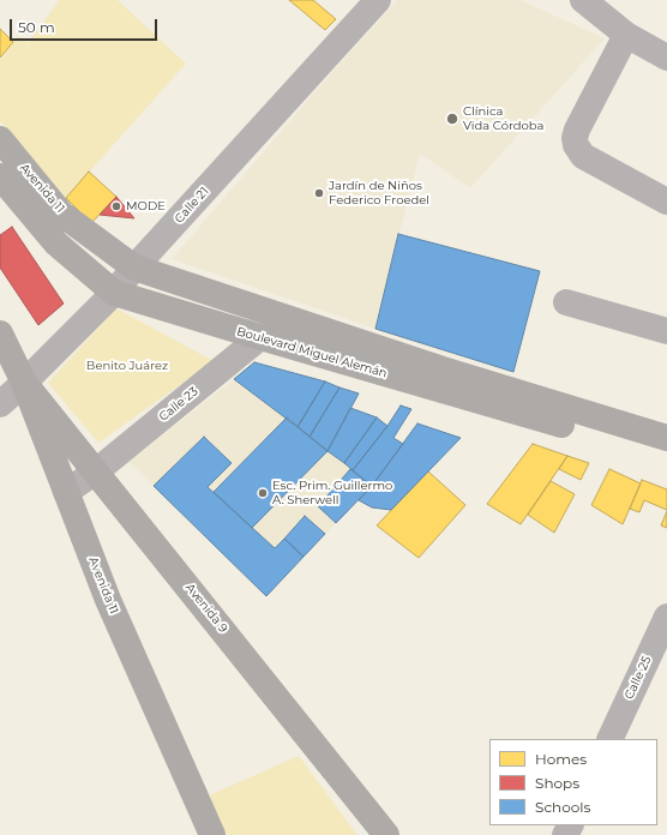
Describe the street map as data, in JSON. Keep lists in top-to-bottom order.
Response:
{
  "streets": {
    "main road": ["Avenida 11", "Boulevard Miguel Alemán", "Avenida 9"],
    "street": ["Calle 21", "Calle 23", "Calle 25"]
  },
  "crossings": [
    ["Avenida 11", "Calle 21"],
    ["Avenida 11", "Boulevard Miguel Alemán"],
    ["Avenida 11", "Calle 23"],
    ["Avenida 11", "Avenida 9"],
    ["Calle 21", "Boulevard Miguel Alemán"],
    ["Calle 21", "Avenida 9"],
    ["Boulevard Miguel Alemán", "Calle 23"],
    ["Calle 23", "Avenida 9"]
  ],
  "parks": ["Benito Juárez"],
  "places": [
    "Clínica Vida Córdoba",
    "Jardín de Niños Federico Froedel",
    "MODE",
    "Esc. Prim. Guillermo A. Sherwell"
  ],
  "legend": ["Homes", "Shops", "Schools"],
  "scale_bar": "50 m"
}
